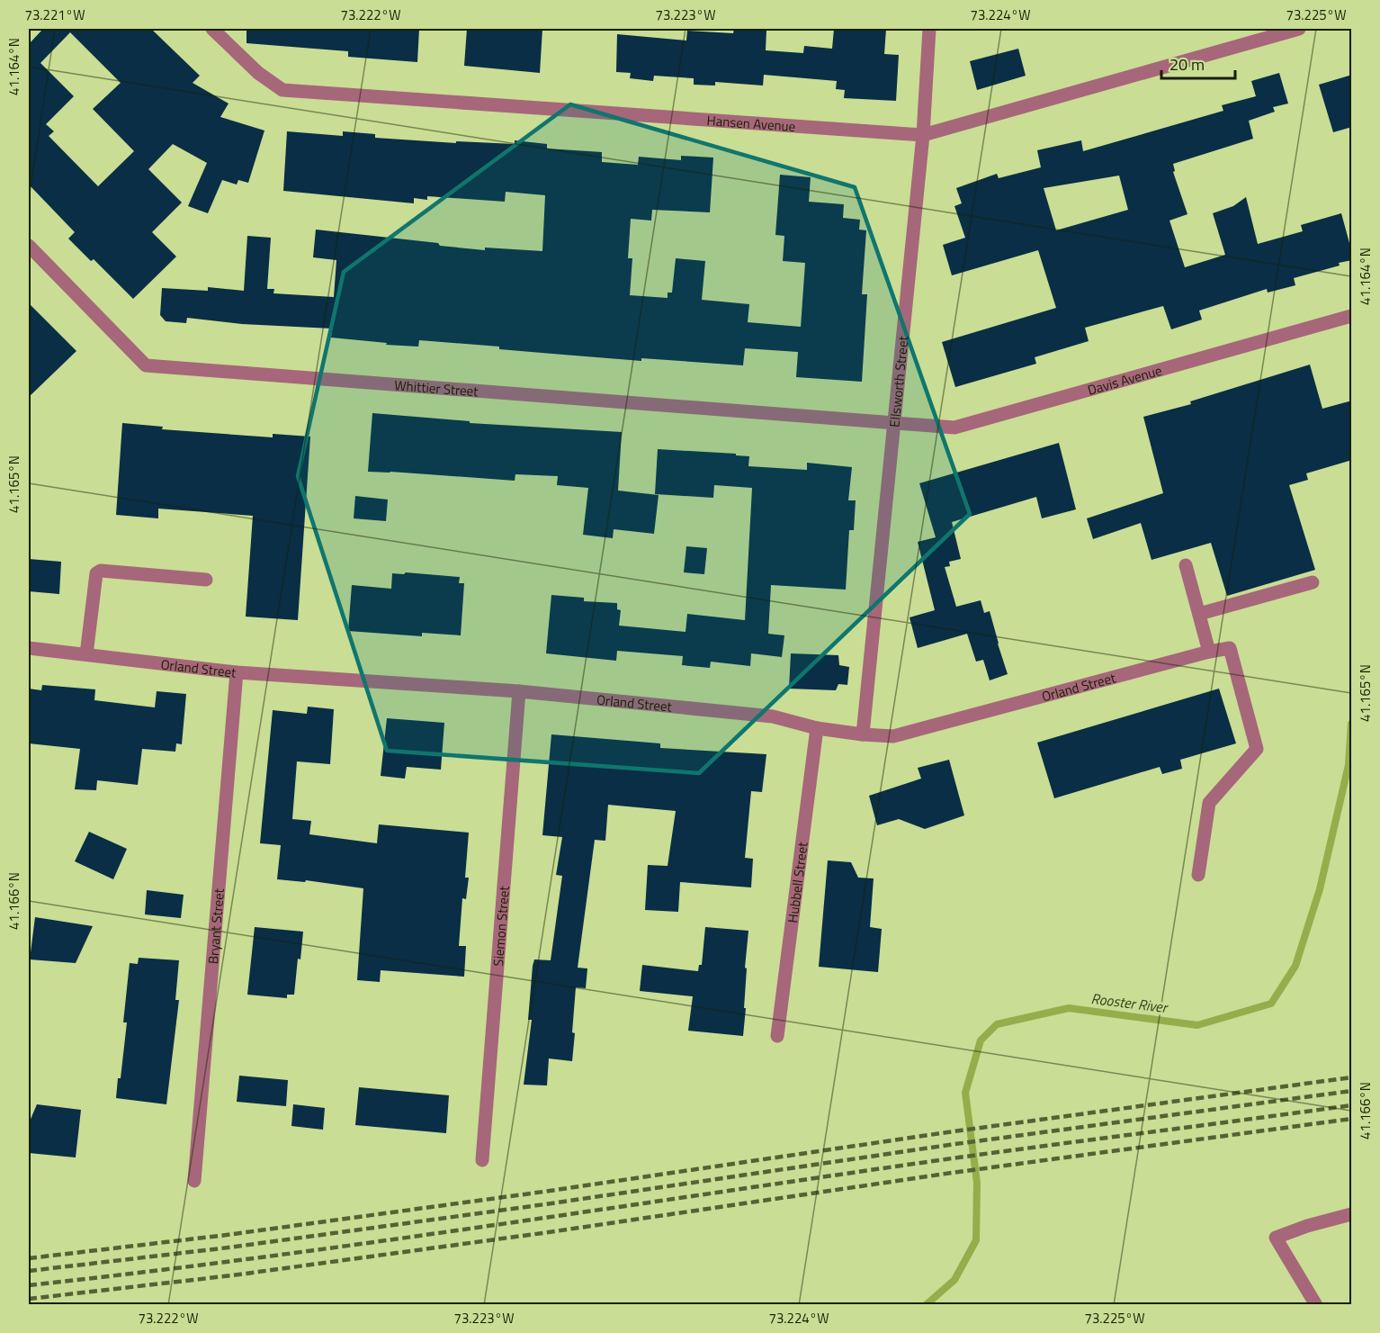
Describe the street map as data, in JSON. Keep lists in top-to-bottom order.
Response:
{
  "streets": {
    "street": [
      "Hansen Avenue",
      "Davis Avenue",
      "Ellsworth Street",
      "Whittier Street",
      "Orland Street",
      "Hubbell Street",
      "Bryant Street",
      "Siemon Street"
    ]
  },
  "crossings": [
    ["Hansen Avenue", "Ellsworth Street"],
    ["Davis Avenue", "Ellsworth Street"],
    ["Davis Avenue", "Whittier Street"],
    ["Ellsworth Street", "Whittier Street"],
    ["Ellsworth Street", "Orland Street"],
    ["Orland Street", "Hubbell Street"],
    ["Orland Street", "Bryant Street"],
    ["Orland Street", "Siemon Street"]
  ],
  "water": ["Rooster River"],
  "scale_bar": "20 m",
  "coordinates": [
    "73.221°W",
    "73.222°W",
    "73.223°W",
    "73.224°W",
    "73.225°W",
    "41.164°N",
    "41.165°N",
    "41.166°N"
  ]
}
